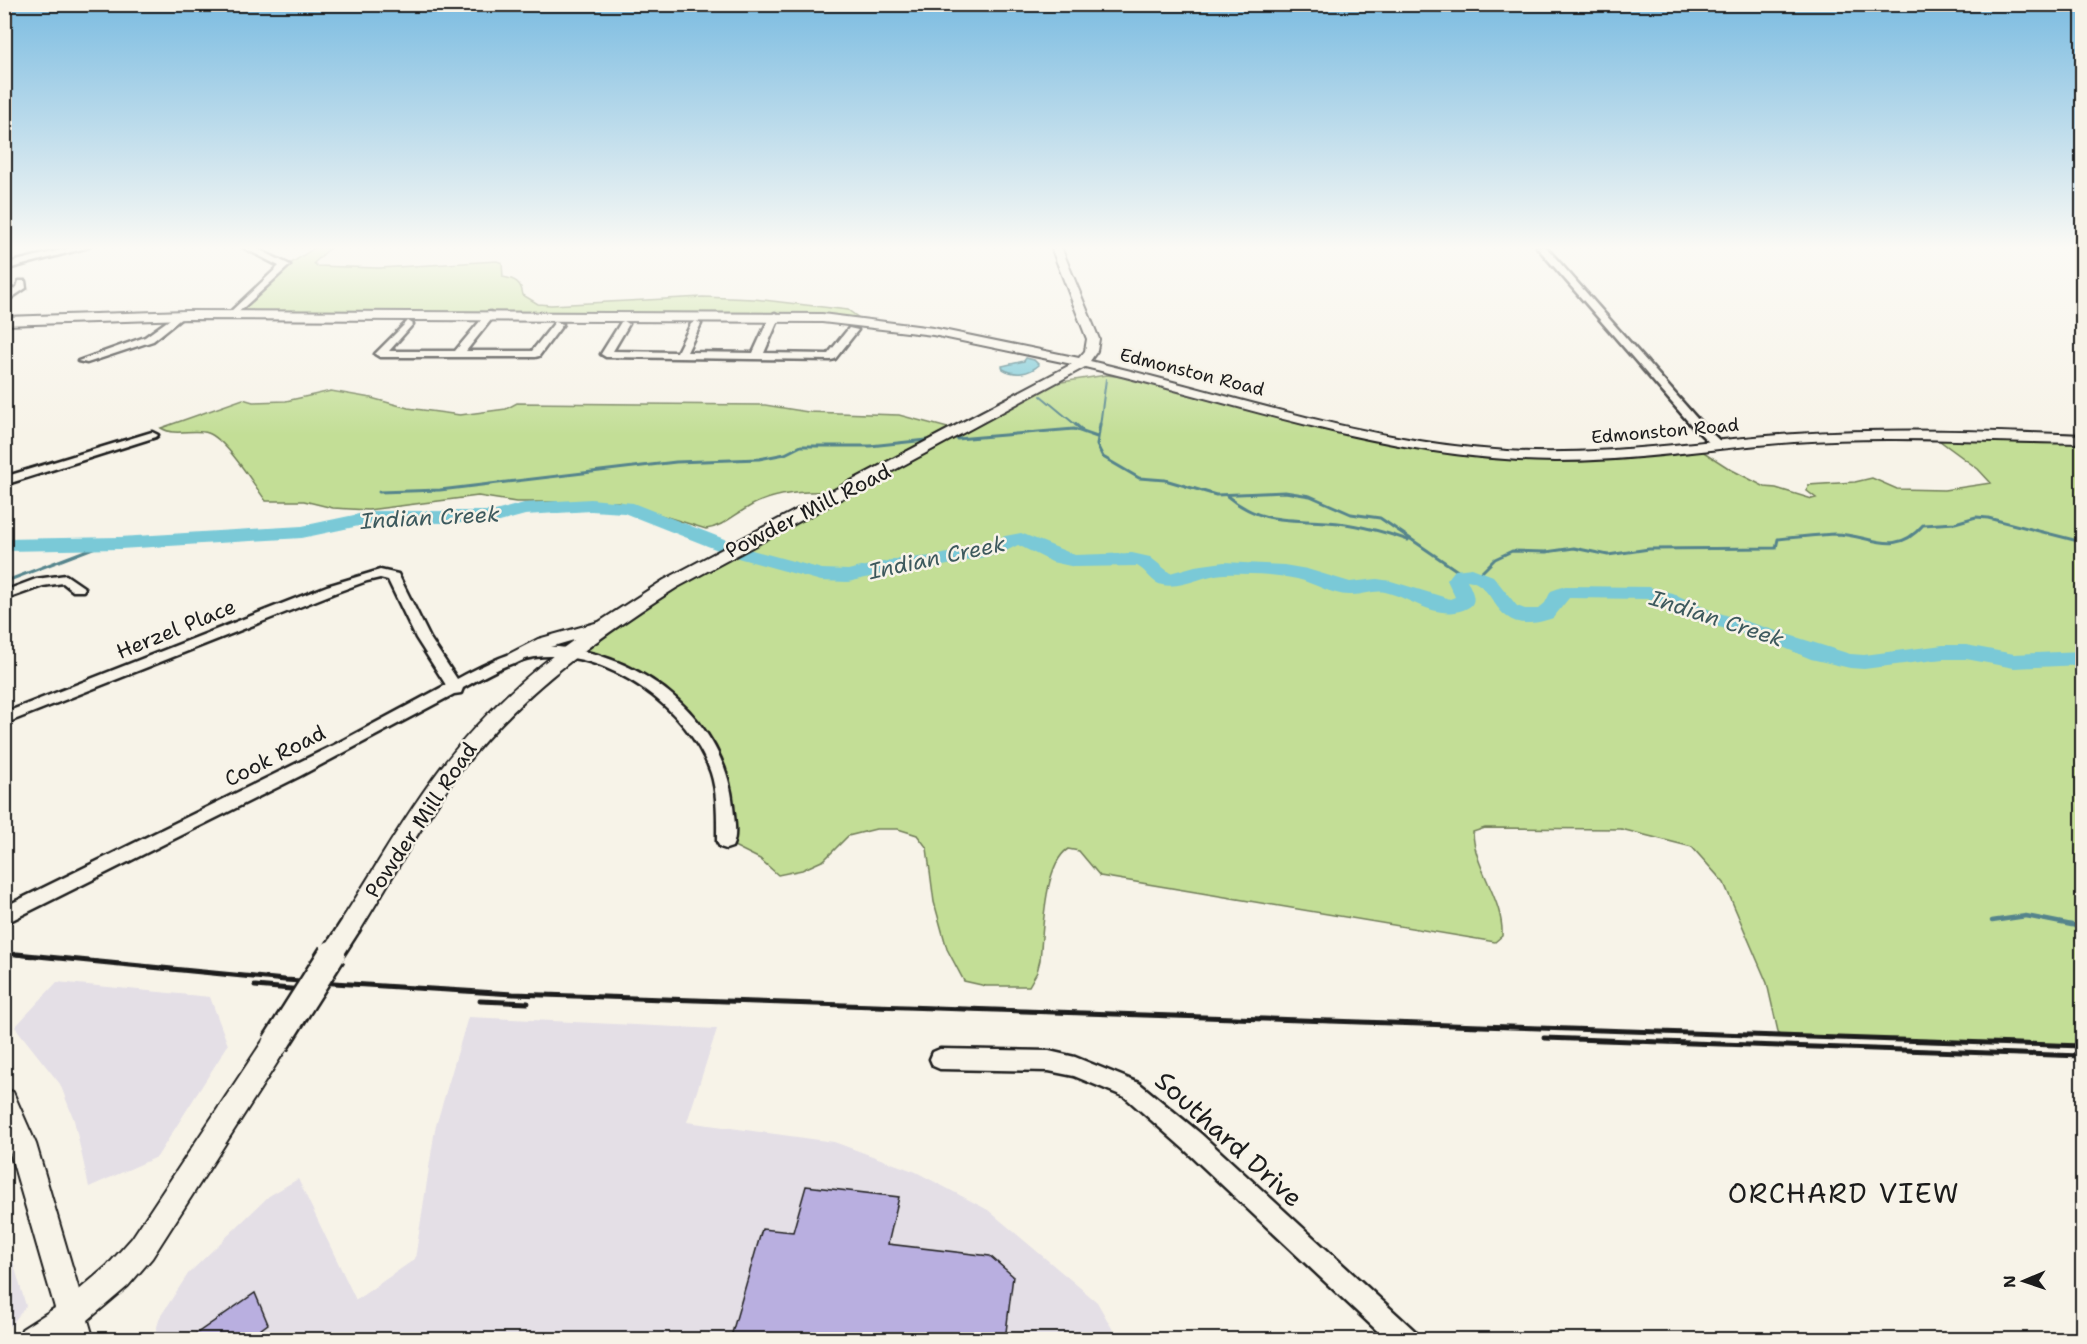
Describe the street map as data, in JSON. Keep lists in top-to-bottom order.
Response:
{
  "streets": {
    "main road": ["Edmonston Road", "Powder Mill Road"],
    "street": ["Herzel Place", "Cook Road", "Southard Drive"]
  },
  "crossings": [
    ["Edmonston Road", "Powder Mill Road"],
    ["Powder Mill Road", "Cook Road"],
    ["Herzel Place", "Cook Road"]
  ],
  "districts": ["ORCHARD VIEW"],
  "water": ["Indian Creek"],
  "north": "left"
}
